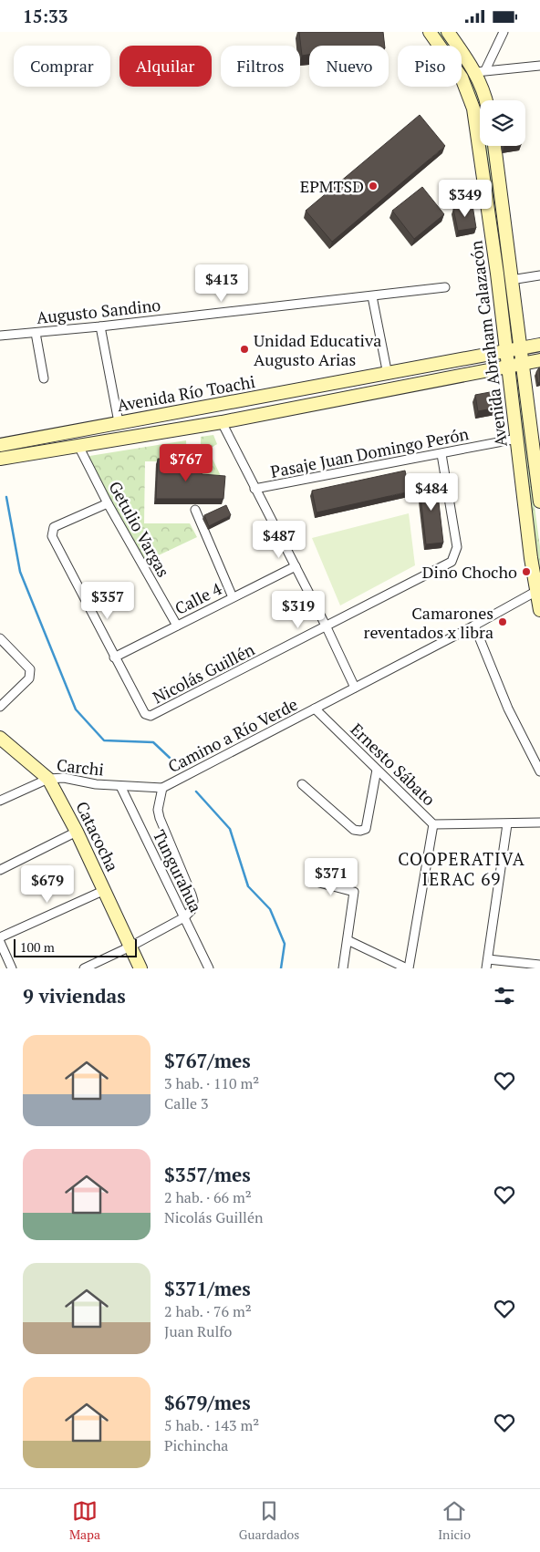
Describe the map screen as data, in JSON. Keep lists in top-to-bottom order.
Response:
{
  "streets": {
    "main road": ["Avenida Abraham Calazacón", "Avenida Río Toachi", "Catacocha"],
    "street": [
      "Augusto Sandino",
      "Pasaje Juan Domingo Perón",
      "Getulio Vargas",
      "Calle 4",
      "Nicolás Guillén",
      "Camino a Río Verde",
      "Ernesto Sábato",
      "Carchi",
      "Tungurahua"
    ]
  },
  "crossings": [
    ["Avenida Abraham Calazacón", "Avenida Río Toachi"],
    ["Avenida Abraham Calazacón", "Pasaje Juan Domingo Perón"],
    ["Avenida Abraham Calazacón", "Camino a Río Verde"],
    ["Pasaje Juan Domingo Perón", "Nicolás Guillén"],
    ["Getulio Vargas", "Calle 4"],
    ["Getulio Vargas", "Nicolás Guillén"],
    ["Calle 4", "Nicolás Guillén"],
    ["Camino a Río Verde", "Ernesto Sábato"],
    ["Camino a Río Verde", "Carchi"],
    ["Camino a Río Verde", "Tungurahua"],
    ["Carchi", "Catacocha"],
    ["Carchi", "Tungurahua"]
  ],
  "districts": ["COOPERATIVA IERAC 69"],
  "places": [
    "EPMTSD",
    "Unidad Educativa Augusto Arias",
    "Dino Chocho",
    "Camarones reventados x libra"
  ],
  "scale_bar": "100 m",
  "page": {
    "status": "15:33",
    "chip": [
      "Comprar",
      "Alquilar",
      "Filtros",
      "Nuevo",
      "Piso"
    ],
    "price": [
      "$349",
      "$413",
      "$767",
      "$484",
      "$487",
      "$357",
      "$319",
      "$371",
      "$679"
    ],
    "scale": "100 m",
    "heading": "9 viviendas",
    "list": [
      {
        "name": "$767/mes",
        "note": "3 hab. · 110 m² · Calle 3"
      },
      {
        "name": "$357/mes",
        "note": "2 hab. · 66 m² · Nicolás Guillén"
      },
      {
        "name": "$371/mes",
        "note": "2 hab. · 76 m² · Juan Rulfo"
      },
      {
        "name": "$679/mes",
        "note": "5 hab. · 143 m² · Pichincha"
      }
    ],
    "tabs": ["Mapa", "Guardados", "Inicio"]
  }
}
